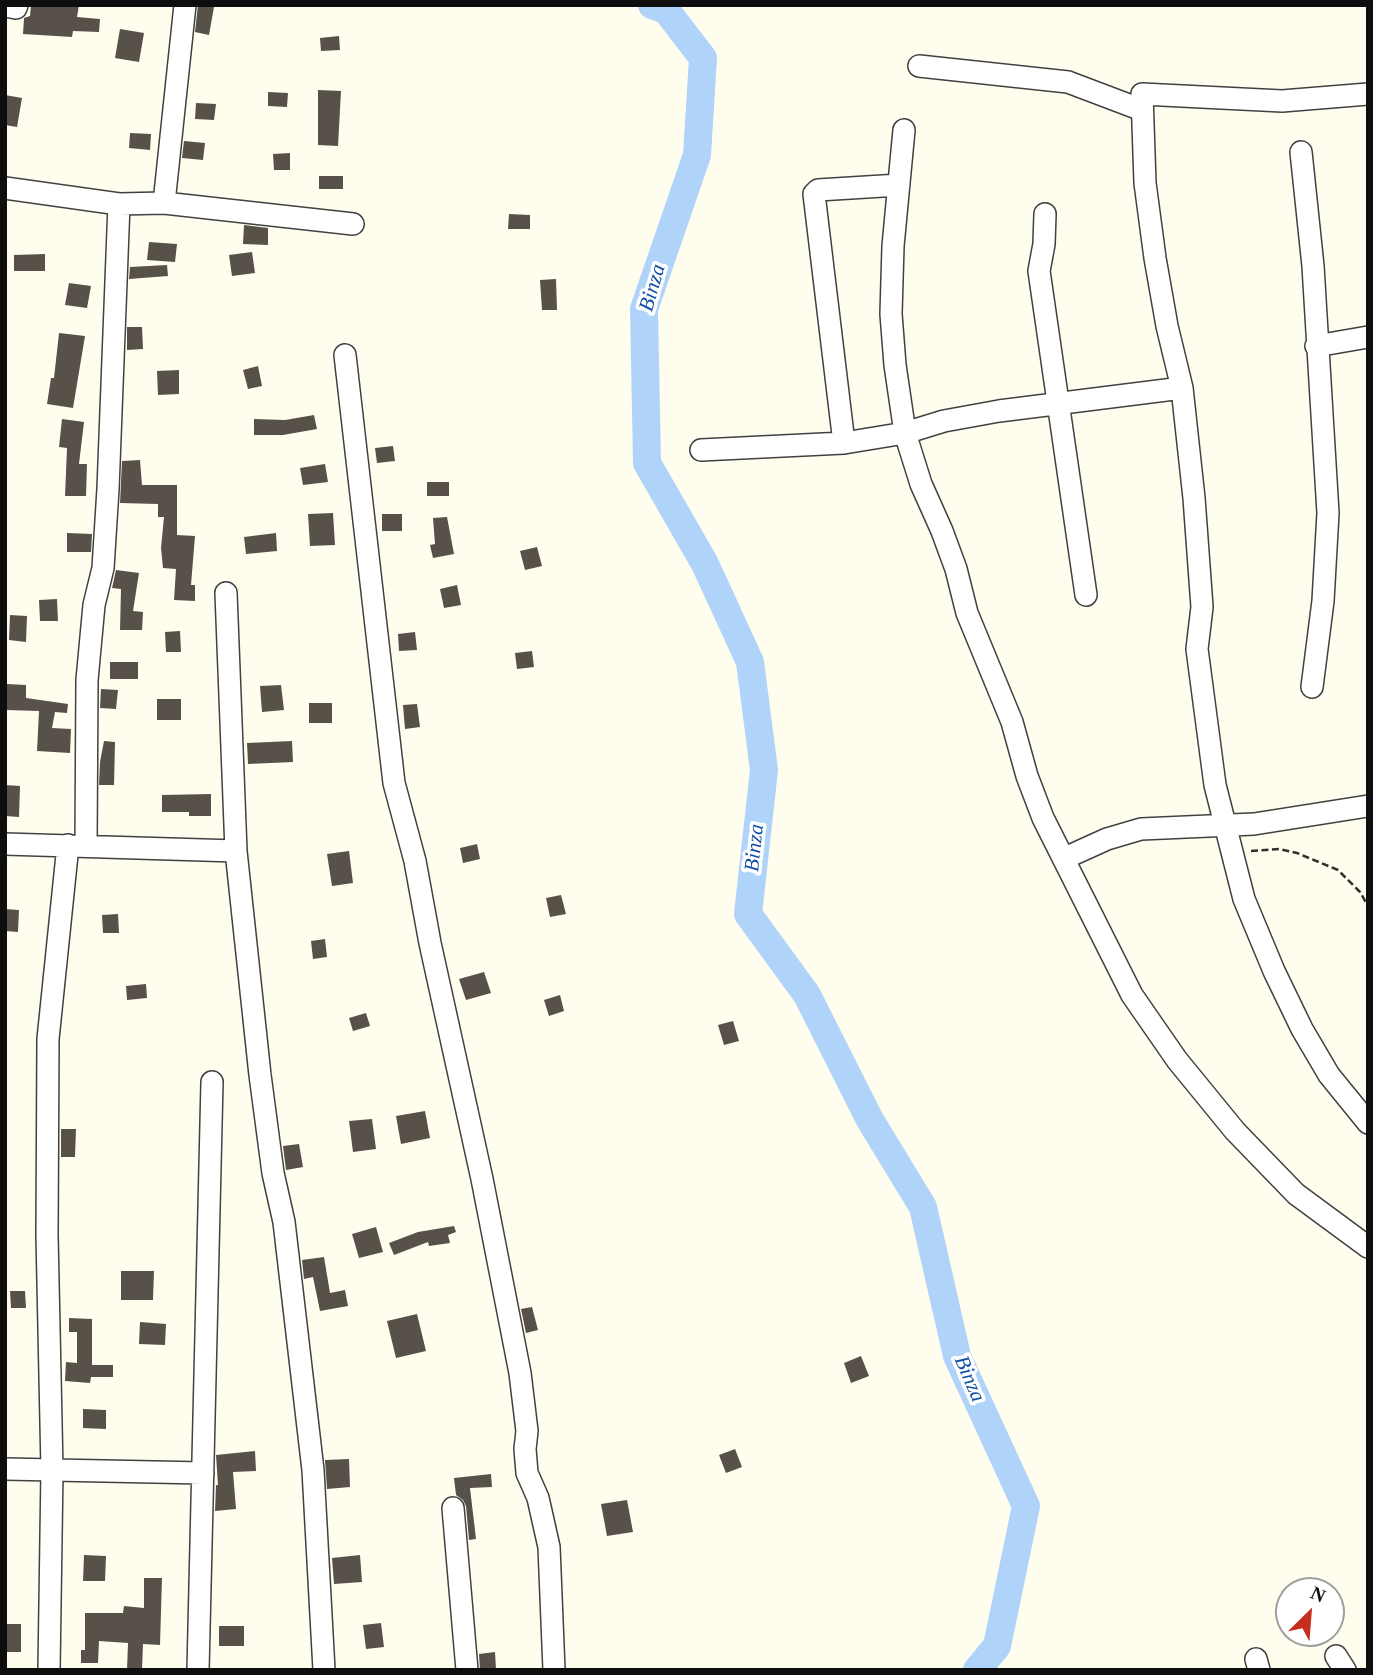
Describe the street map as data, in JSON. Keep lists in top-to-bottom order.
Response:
{
  "water": ["Binza"],
  "north": "top right"
}
